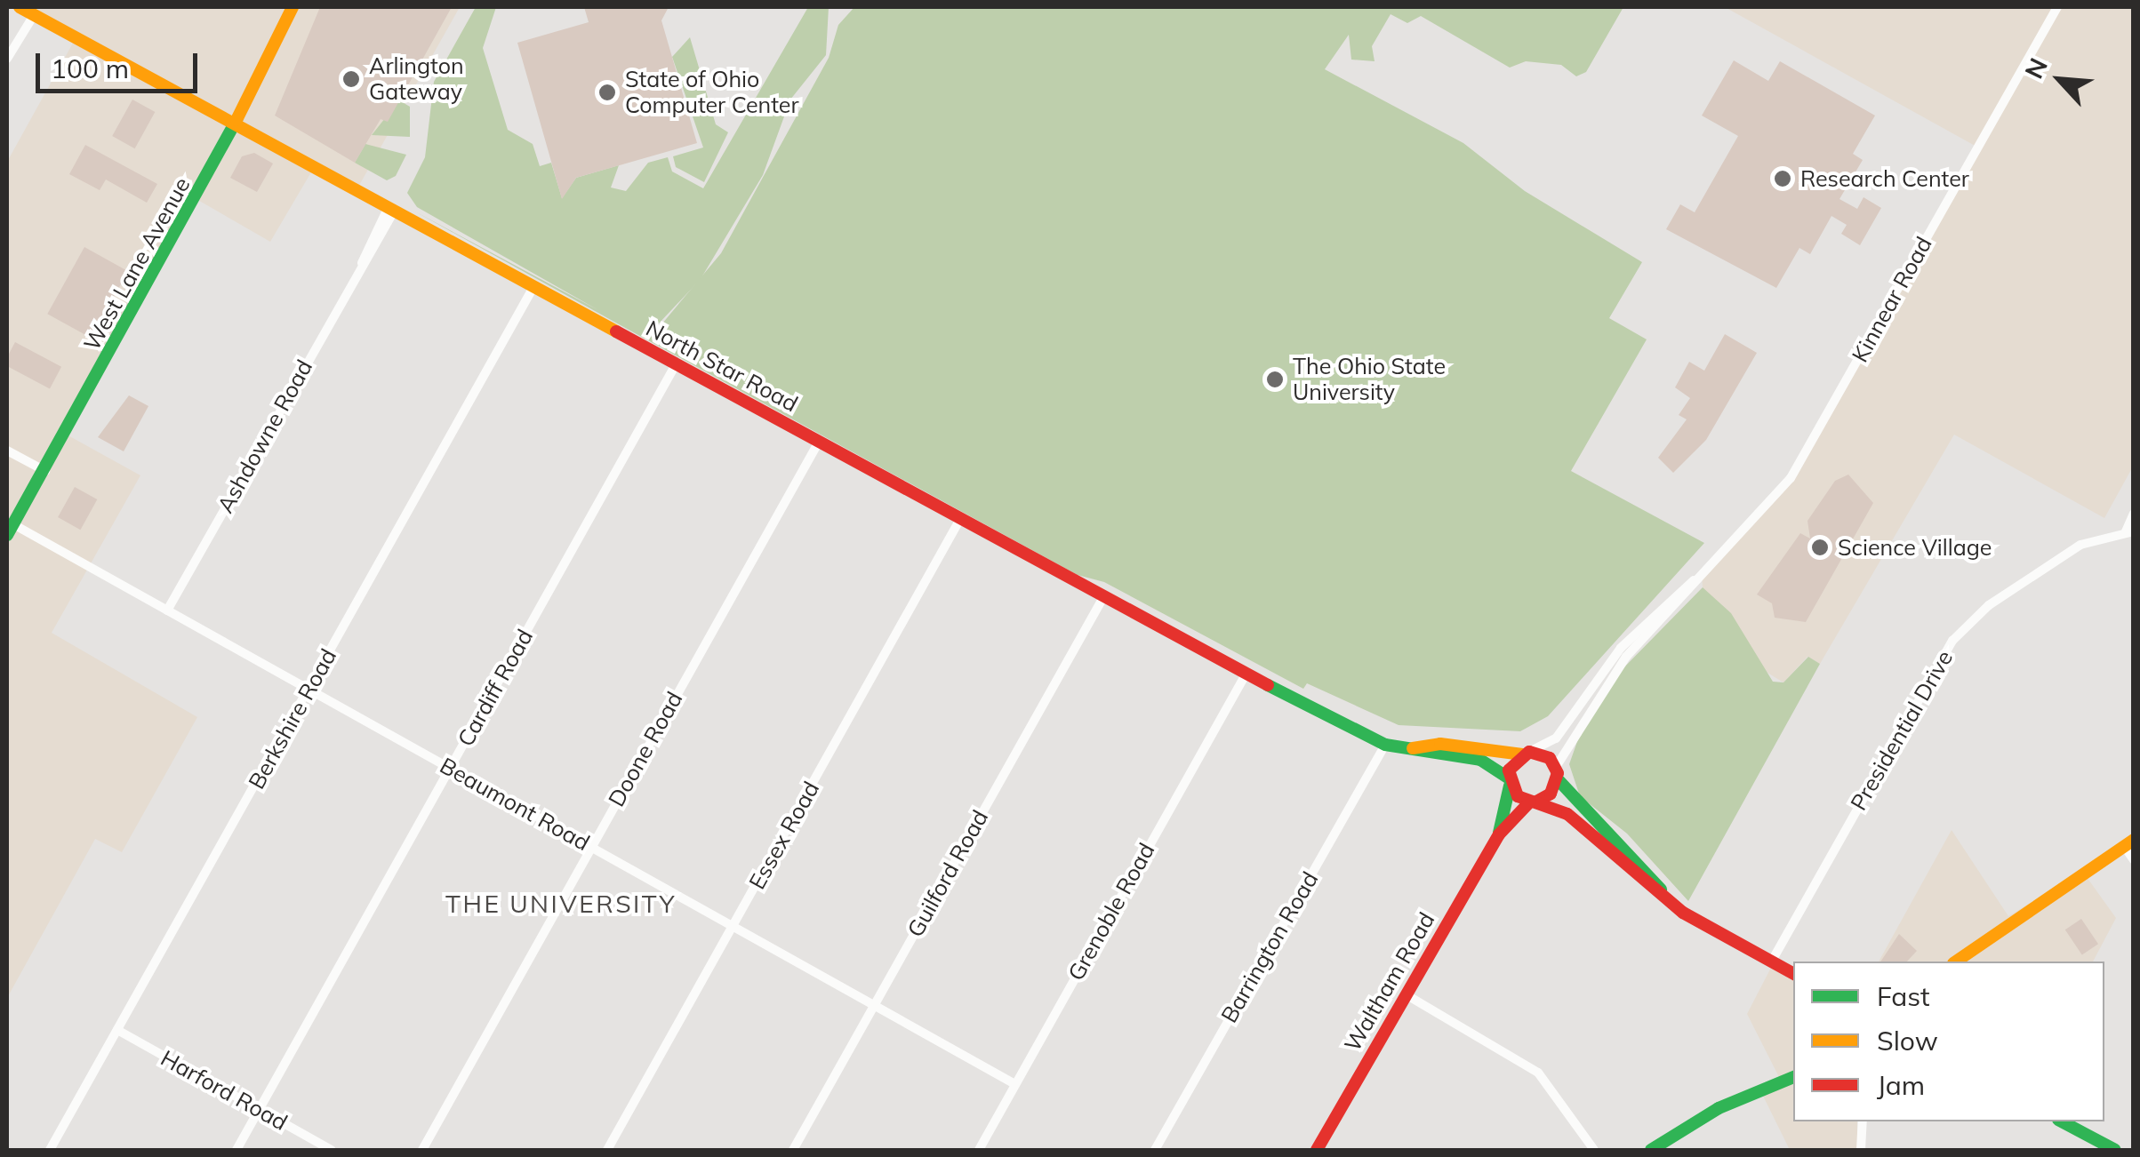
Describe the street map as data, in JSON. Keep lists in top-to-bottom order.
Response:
{
  "streets": {
    "street": [
      "West Lane Avenue",
      "Kinnear Road",
      "North Star Road",
      "Ashdowne Road",
      "Cardiff Road",
      "Berkshire Road",
      "Presidential Drive",
      "Doone Road",
      "Beaumont Road",
      "Essex Road",
      "Guilford Road",
      "Grenoble Road",
      "Barrington Road",
      "Waltham Road",
      "Harford Road"
    ]
  },
  "crossings": [
    ["West Lane Avenue", "North Star Road"],
    ["West Lane Avenue", "Beaumont Road"],
    ["Kinnear Road", "North Star Road"],
    ["Kinnear Road", "Waltham Road"],
    ["North Star Road", "Ashdowne Road"],
    ["North Star Road", "Cardiff Road"],
    ["North Star Road", "Berkshire Road"],
    ["North Star Road", "Doone Road"],
    ["North Star Road", "Essex Road"],
    ["North Star Road", "Guilford Road"],
    ["North Star Road", "Grenoble Road"],
    ["North Star Road", "Barrington Road"],
    ["North Star Road", "Waltham Road"],
    ["Ashdowne Road", "Beaumont Road"],
    ["Cardiff Road", "Beaumont Road"],
    ["Cardiff Road", "Harford Road"],
    ["Berkshire Road", "Beaumont Road"],
    ["Berkshire Road", "Harford Road"],
    ["Doone Road", "Beaumont Road"],
    ["Beaumont Road", "Essex Road"],
    ["Beaumont Road", "Guilford Road"],
    ["Beaumont Road", "Grenoble Road"]
  ],
  "districts": ["THE UNIVERSITY"],
  "places": [
    "Arlington Gateway",
    "State of Ohio Computer Center",
    "Research Center",
    "The Ohio State University",
    "Science Village"
  ],
  "legend": ["Fast", "Slow", "Jam"],
  "scale_bar": "100 m",
  "north": "top left"
}
